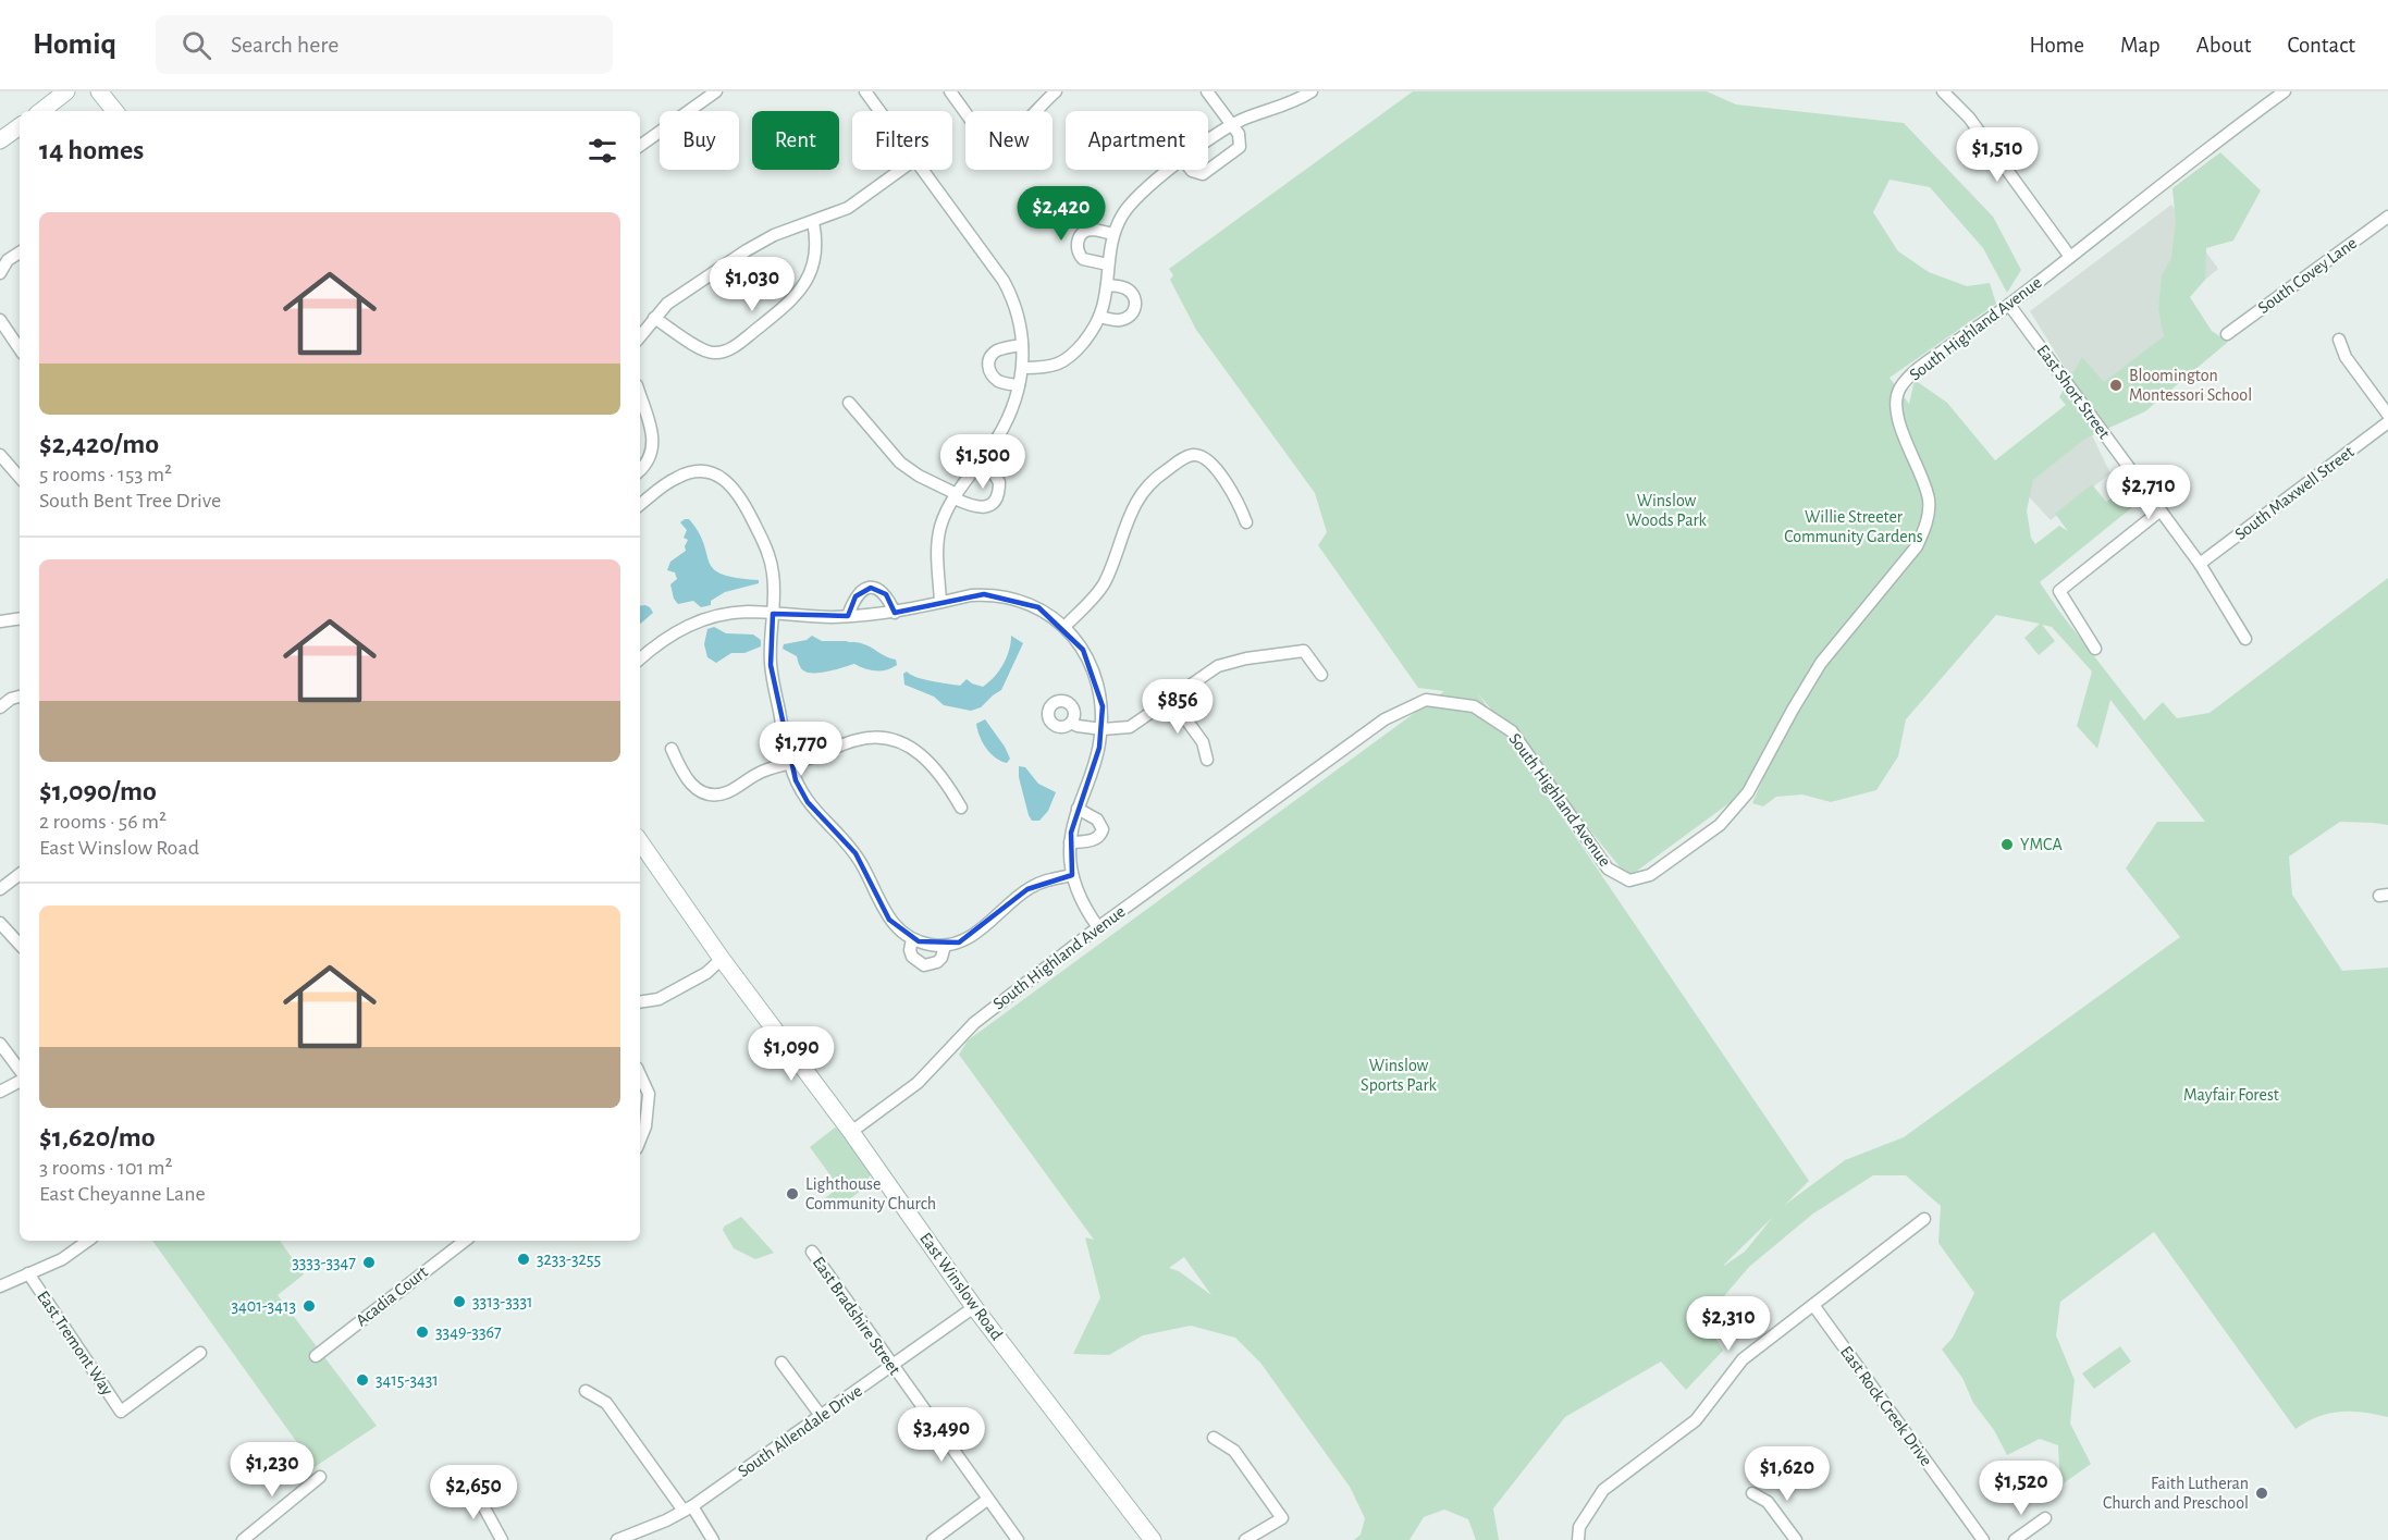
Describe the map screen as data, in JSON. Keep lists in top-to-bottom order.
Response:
{
  "streets": {
    "main road": ["East Winslow Road"],
    "street": [
      "South Covey Lane",
      "South Highland Avenue",
      "East Short Street",
      "South Maxwell Street",
      "Acadia Court",
      "East Bradshire Street",
      "East Tremont Way",
      "East Rock Creek Drive",
      "South Allendale Drive"
    ]
  },
  "crossings": [
    ["South Highland Avenue", "East Short Street"],
    ["South Highland Avenue", "East Winslow Road"],
    ["East Short Street", "South Maxwell Street"],
    ["East Winslow Road", "South Allendale Drive"],
    ["East Bradshire Street", "South Allendale Drive"]
  ],
  "parks": [
    "Winslow Woods Park",
    "Willie Streeter Community Gardens",
    "Winslow Sports Park",
    "Mayfair Forest"
  ],
  "places": [
    "Bloomington Montessori School",
    "YMCA",
    "Lighthouse Community Church",
    "3233-3255",
    "3333-3347",
    "3313-3331",
    "3401-3413",
    "3349-3367",
    "3415-3431",
    "Faith Lutheran Church and Preschool"
  ],
  "page": {
    "header": "Homiq",
    "search": "Search here",
    "nav": [
      "Home",
      "Map",
      "About",
      "Contact"
    ],
    "chip": [
      "Buy",
      "Rent",
      "Filters",
      "New",
      "Apartment"
    ],
    "heading": "14 homes",
    "price": [
      "$1,510",
      "$2,420",
      "$1,030",
      "$1,500",
      "$2,710",
      "$856",
      "$1,770",
      "$1,090",
      "$2,310",
      "$3,490",
      "$1,230",
      "$1,620",
      "$1,520",
      "$2,650"
    ],
    "list": [
      {
        "name": "$2,420/mo",
        "note": "5 rooms · 153 m² · South Bent Tree Drive"
      },
      {
        "name": "$1,090/mo",
        "note": "2 rooms · 56 m² · East Winslow Road"
      },
      {
        "name": "$1,620/mo",
        "note": "3 rooms · 101 m² · East Cheyanne Lane"
      }
    ]
  }
}
